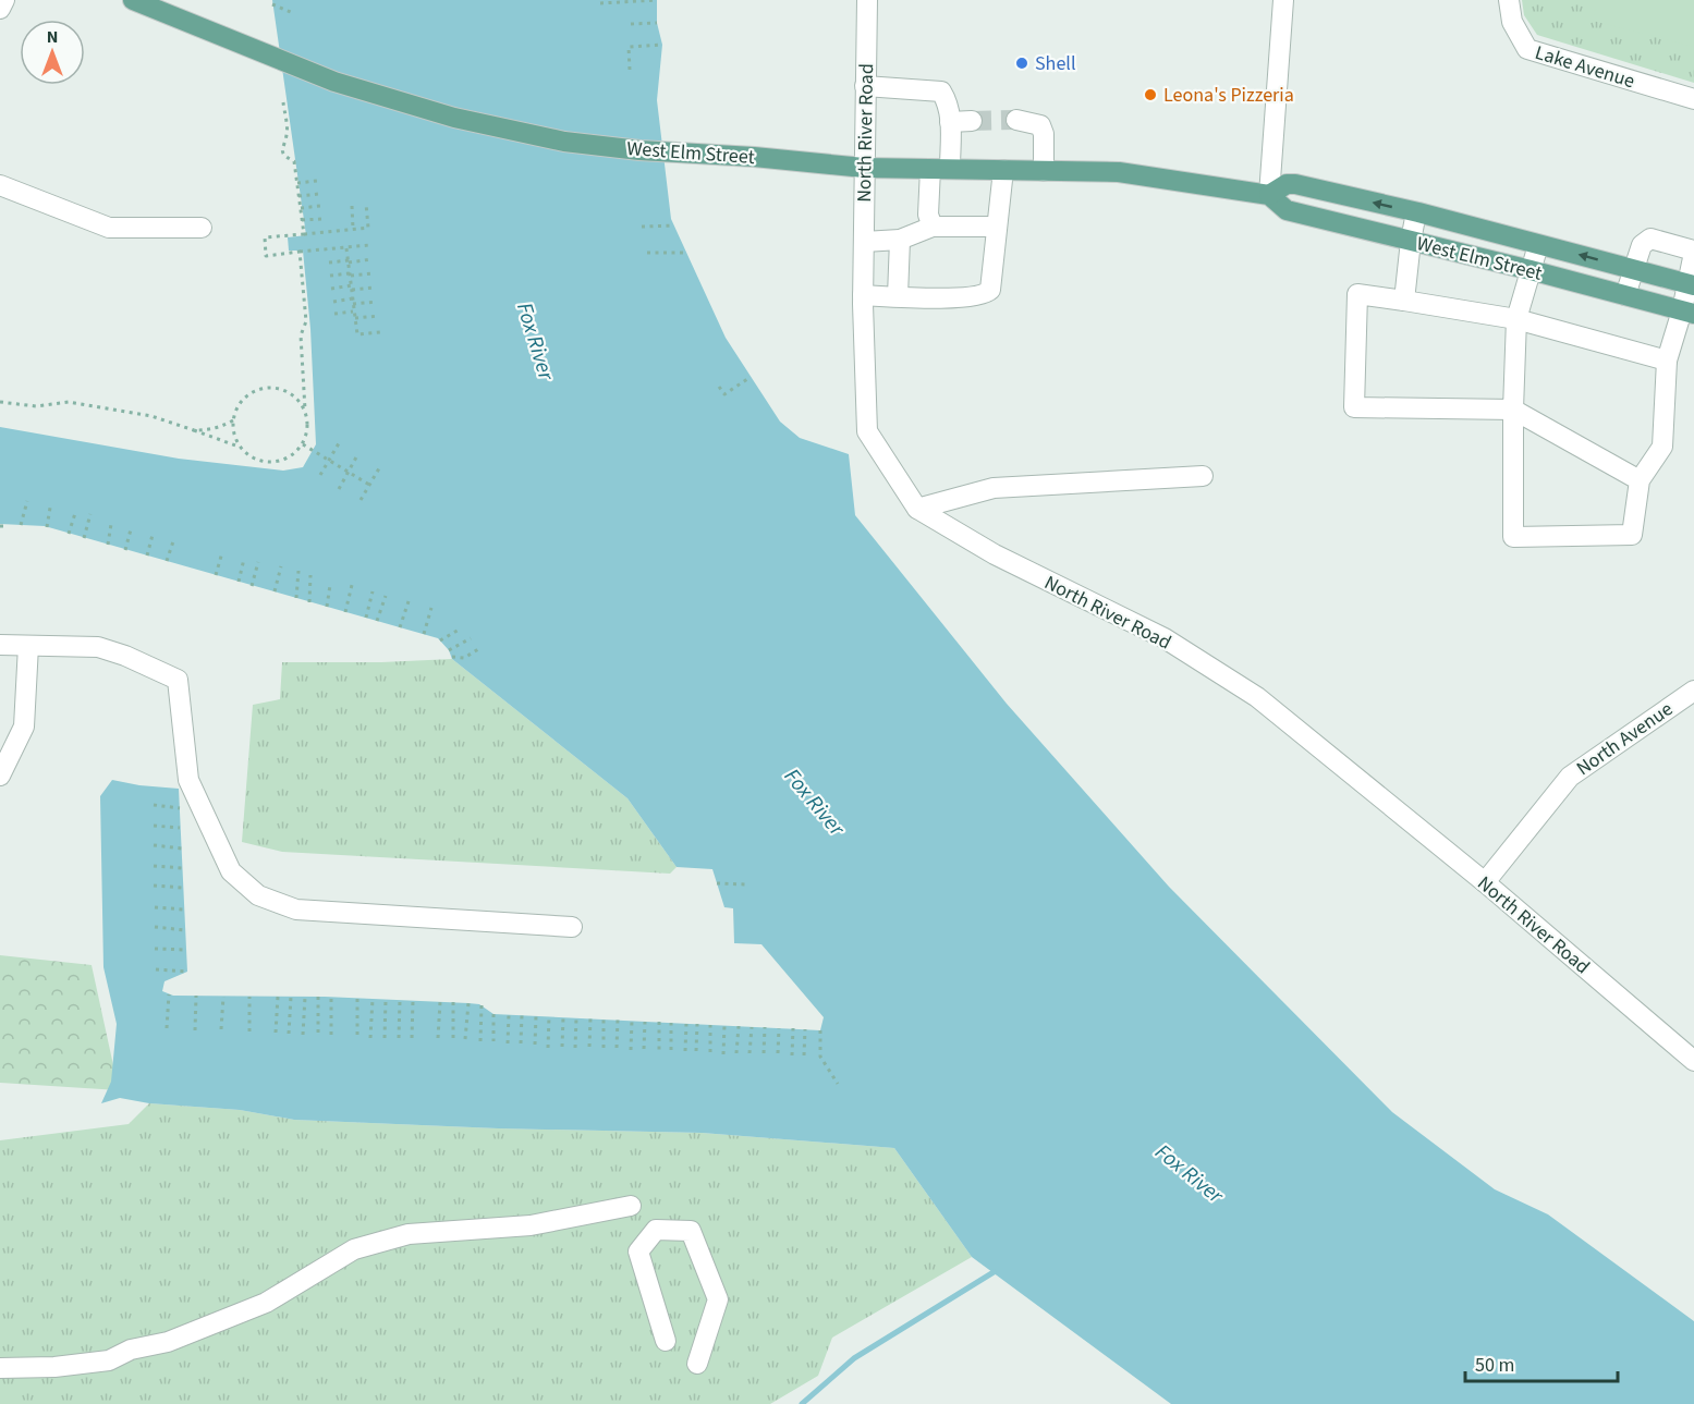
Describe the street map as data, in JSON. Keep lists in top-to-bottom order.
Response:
{
  "streets": {
    "main road": ["West Elm Street"],
    "street": ["Lake Avenue", "North River Road", "North Avenue"]
  },
  "crossings": [
    ["North River Road", "West Elm Street"],
    ["North River Road", "North Avenue"]
  ],
  "water": ["Fox River"],
  "places": ["Shell", "Leona's Pizzeria"],
  "scale_bar": "50 m",
  "north": "top"
}
